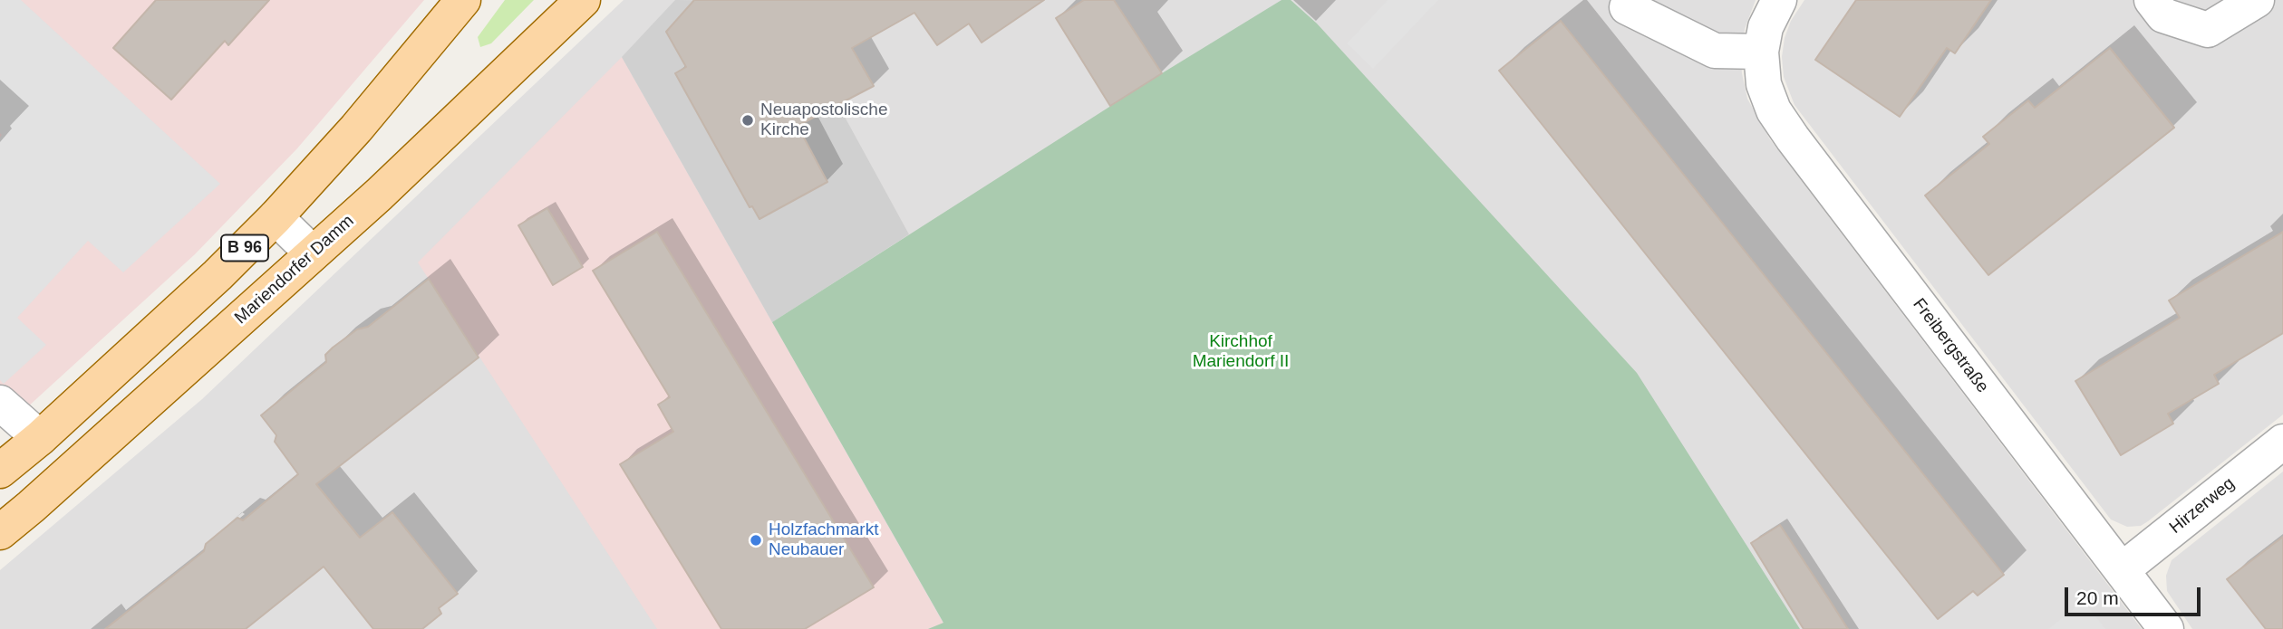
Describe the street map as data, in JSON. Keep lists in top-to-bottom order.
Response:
{
  "streets": {
    "main road": ["B 96", "Mariendorfer Damm"],
    "street": ["Freibergstraße", "Hirzerweg"]
  },
  "crossings": [
    ["Freibergstraße", "Hirzerweg"]
  ],
  "parks": ["Kirchhof Mariendorf II"],
  "places": ["Neuapostolische Kirche", "Holzfachmarkt Neubauer"],
  "scale_bar": "20 m"
}
